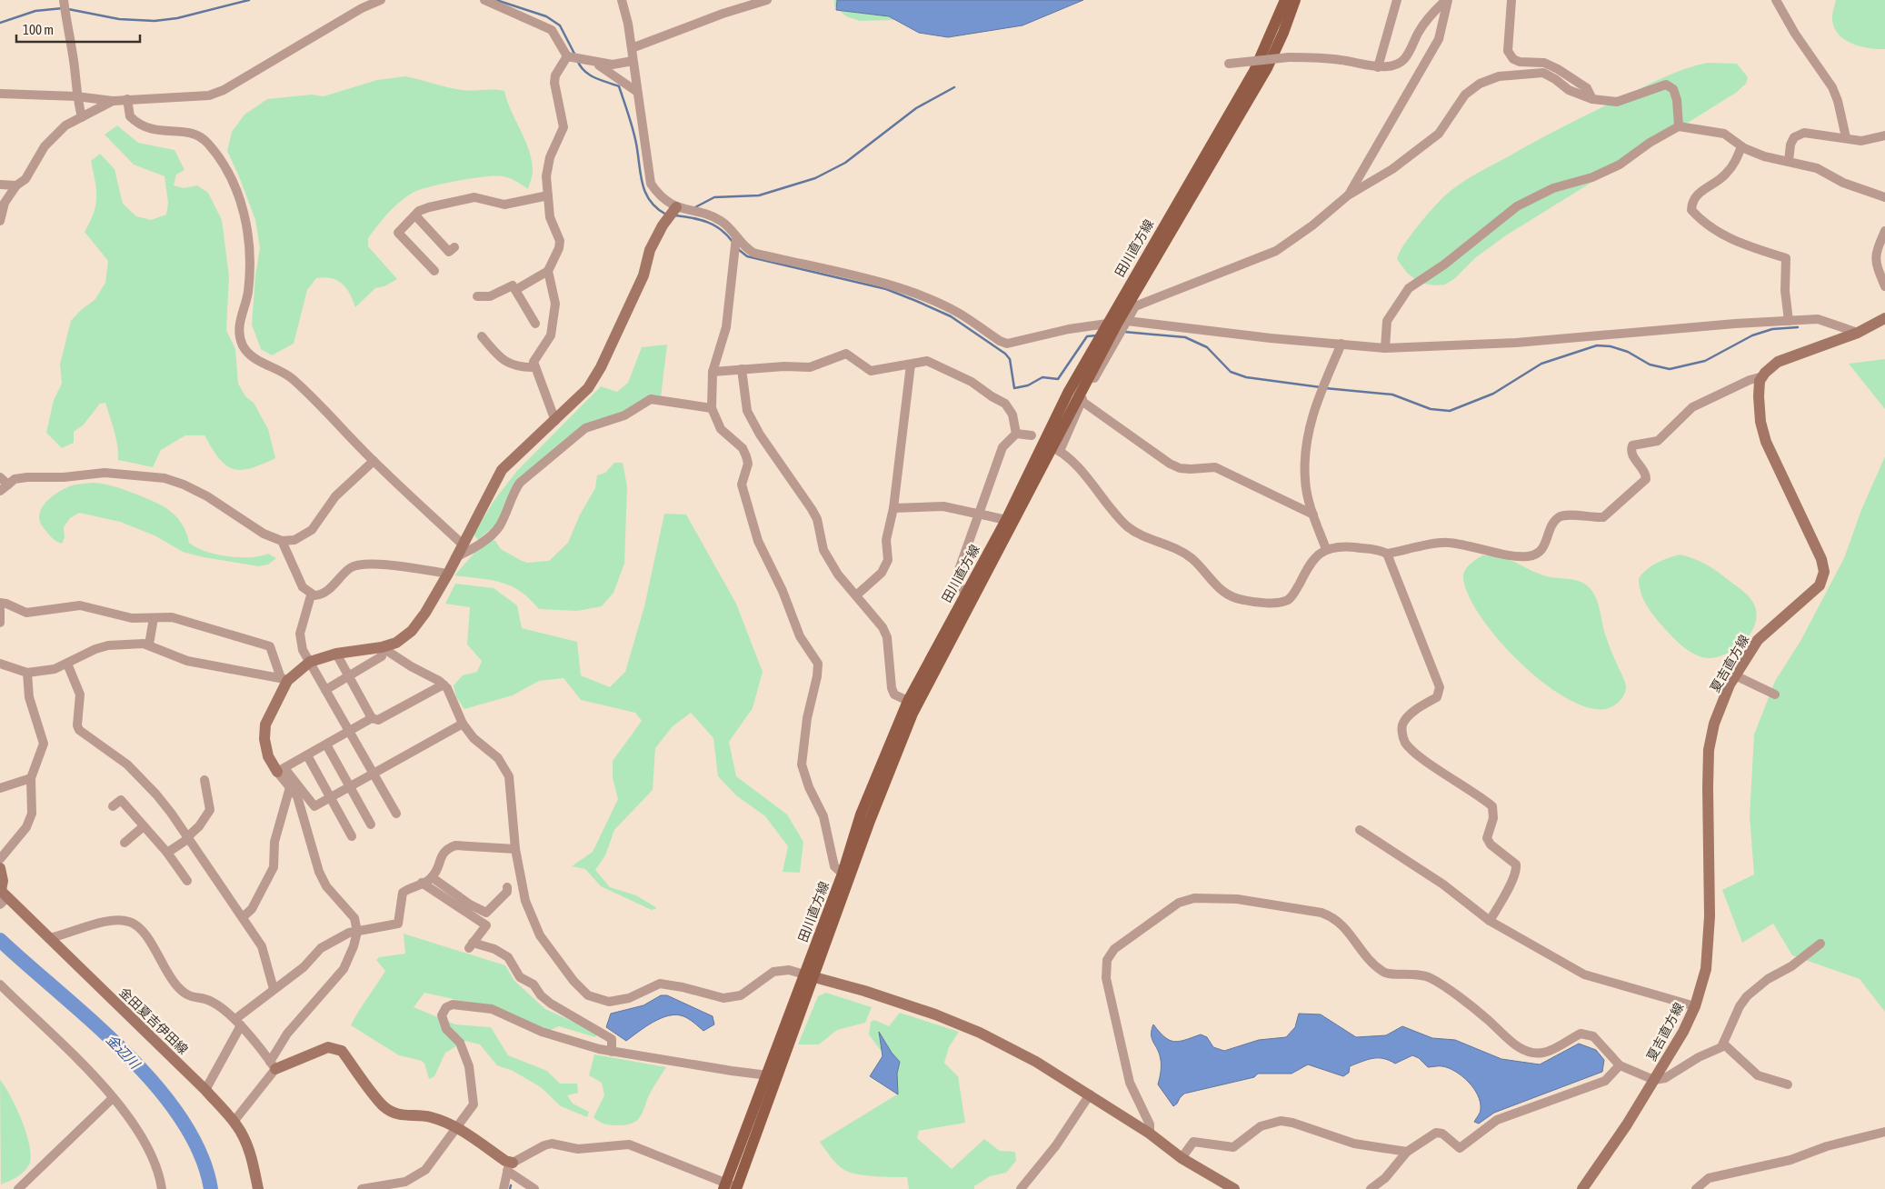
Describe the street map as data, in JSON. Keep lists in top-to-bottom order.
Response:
{
  "streets": {
    "main road": ["田川直方線"],
    "street": ["夏吉直方線", "金田夏吉伊田線"]
  },
  "water": ["金辺川"],
  "scale_bar": "100 m"
}
